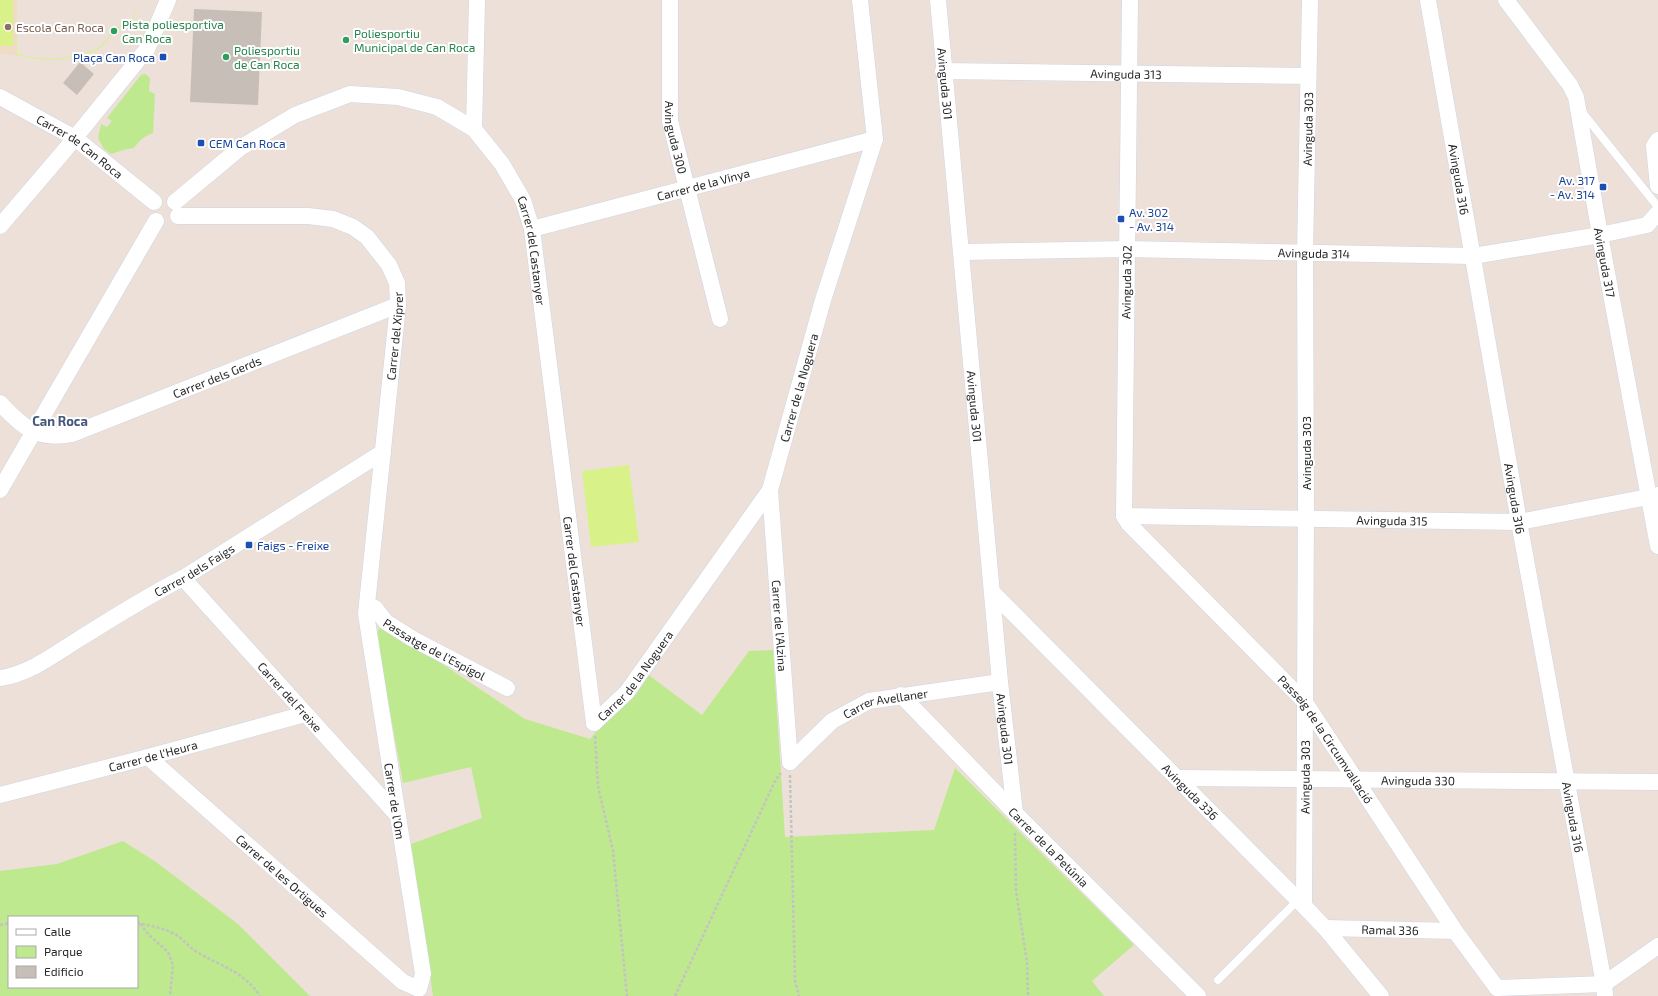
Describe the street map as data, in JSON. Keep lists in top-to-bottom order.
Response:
{
  "streets": {
    "street": [
      "Avinguda 313",
      "Avinguda 301",
      "Avinguda 303",
      "Avinguda 300",
      "Carrer de Can Roca",
      "Avinguda 316",
      "Carrer de la Vinya",
      "Carrer del Castanyer",
      "Avinguda 314",
      "Avinguda 317",
      "Avinguda 302",
      "Carrer del Xiprer",
      "Carrer dels Gerds",
      "Carrer de la Noguera",
      "Avinguda 315",
      "Carrer dels Faigs",
      "Carrer de l'Alzina",
      "Passatge de l'Espígol",
      "Carrer del Freixe",
      "Carrer Avellaner",
      "Passeig de la Circumval·lació",
      "Carrer de l'Heura",
      "Avinguda 330",
      "Avinguda 336",
      "Carrer de l'Om",
      "Carrer de la Petúnia",
      "Carrer de les Ortigues",
      "Ramal 336"
    ]
  },
  "crossings": [
    ["Avinguda 313", "Avinguda 301"],
    ["Avinguda 313", "Avinguda 303"],
    ["Avinguda 313", "Avinguda 302"],
    ["Avinguda 301", "Avinguda 314"],
    ["Avinguda 301", "Carrer Avellaner"],
    ["Avinguda 301", "Avinguda 336"],
    ["Avinguda 301", "Carrer de la Petúnia"],
    ["Avinguda 303", "Avinguda 314"],
    ["Avinguda 303", "Avinguda 315"],
    ["Avinguda 303", "Passeig de la Circumval·lació"],
    ["Avinguda 303", "Avinguda 330"],
    ["Avinguda 303", "Avinguda 336"],
    ["Avinguda 300", "Carrer de la Vinya"],
    ["Carrer de Can Roca", "Carrer del Castanyer"],
    ["Carrer de Can Roca", "Carrer del Xiprer"],
    ["Avinguda 316", "Avinguda 314"],
    ["Avinguda 316", "Avinguda 315"],
    ["Avinguda 316", "Avinguda 330"],
    ["Carrer de la Vinya", "Carrer del Castanyer"],
    ["Carrer de la Vinya", "Carrer de la Noguera"],
    ["Carrer del Castanyer", "Carrer del Xiprer"],
    ["Carrer del Castanyer", "Carrer de la Noguera"],
    ["Avinguda 314", "Avinguda 317"],
    ["Avinguda 314", "Avinguda 302"],
    ["Avinguda 317", "Avinguda 315"],
    ["Avinguda 302", "Avinguda 315"],
    ["Avinguda 302", "Passeig de la Circumval·lació"],
    ["Carrer del Xiprer", "Carrer dels Gerds"],
    ["Carrer del Xiprer", "Carrer dels Faigs"],
    ["Carrer del Xiprer", "Passatge de l'Espígol"],
    ["Carrer del Xiprer", "Carrer de l'Om"],
    ["Carrer de la Noguera", "Carrer de l'Alzina"],
    ["Avinguda 315", "Passeig de la Circumval·lació"],
    ["Carrer dels Faigs", "Carrer del Freixe"],
    ["Carrer de l'Alzina", "Carrer Avellaner"],
    ["Passatge de l'Espígol", "Carrer de l'Om"],
    ["Carrer del Freixe", "Carrer de l'Heura"],
    ["Carrer del Freixe", "Carrer de l'Om"],
    ["Carrer Avellaner", "Carrer de la Petúnia"],
    ["Passeig de la Circumval·lació", "Avinguda 330"],
    ["Passeig de la Circumval·lació", "Ramal 336"],
    ["Carrer de l'Heura", "Carrer de les Ortigues"],
    ["Avinguda 330", "Avinguda 336"],
    ["Avinguda 336", "Ramal 336"],
    ["Carrer de l'Om", "Carrer de les Ortigues"]
  ],
  "districts": ["Can Roca"],
  "places": {
    "other": [
      "Escola Can Roca",
      "Pista poliesportiva Can Roca",
      "Poliesportiu Municipal de Can Roca",
      "Poliesportiu de Can Roca"
    ],
    "transit": [
      "Plaça Can Roca",
      "CEM Can Roca",
      "Av. 317 - Av. 314",
      "Av. 302 - Av. 314",
      "Faigs - Freixe"
    ]
  },
  "legend": ["Calle", "Parque", "Edificio"]
}
